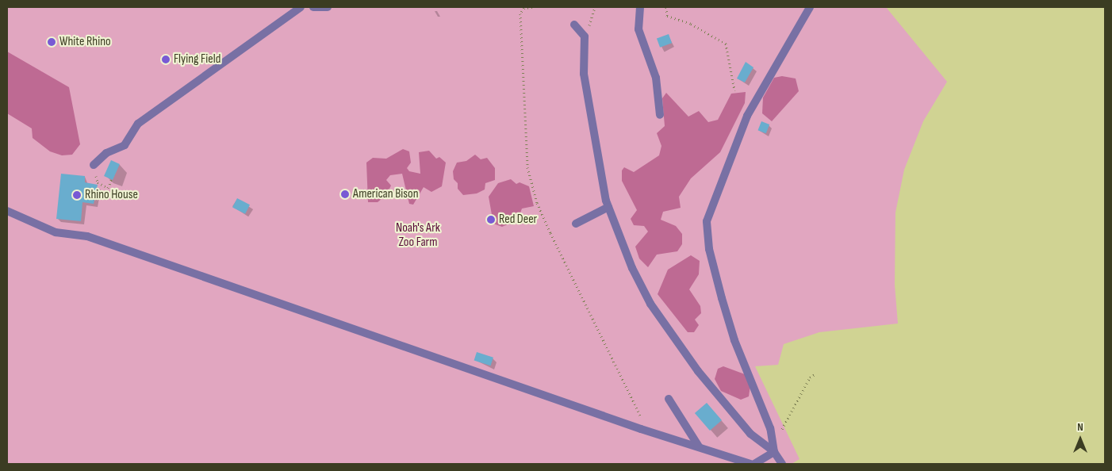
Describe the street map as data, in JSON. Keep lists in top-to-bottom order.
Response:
{
  "parks": ["Noah's Ark Zoo Farm"],
  "places": [
    "White Rhino",
    "Flying Field",
    "American Bison",
    "Rhino House",
    "Red Deer"
  ],
  "north": "top"
}
